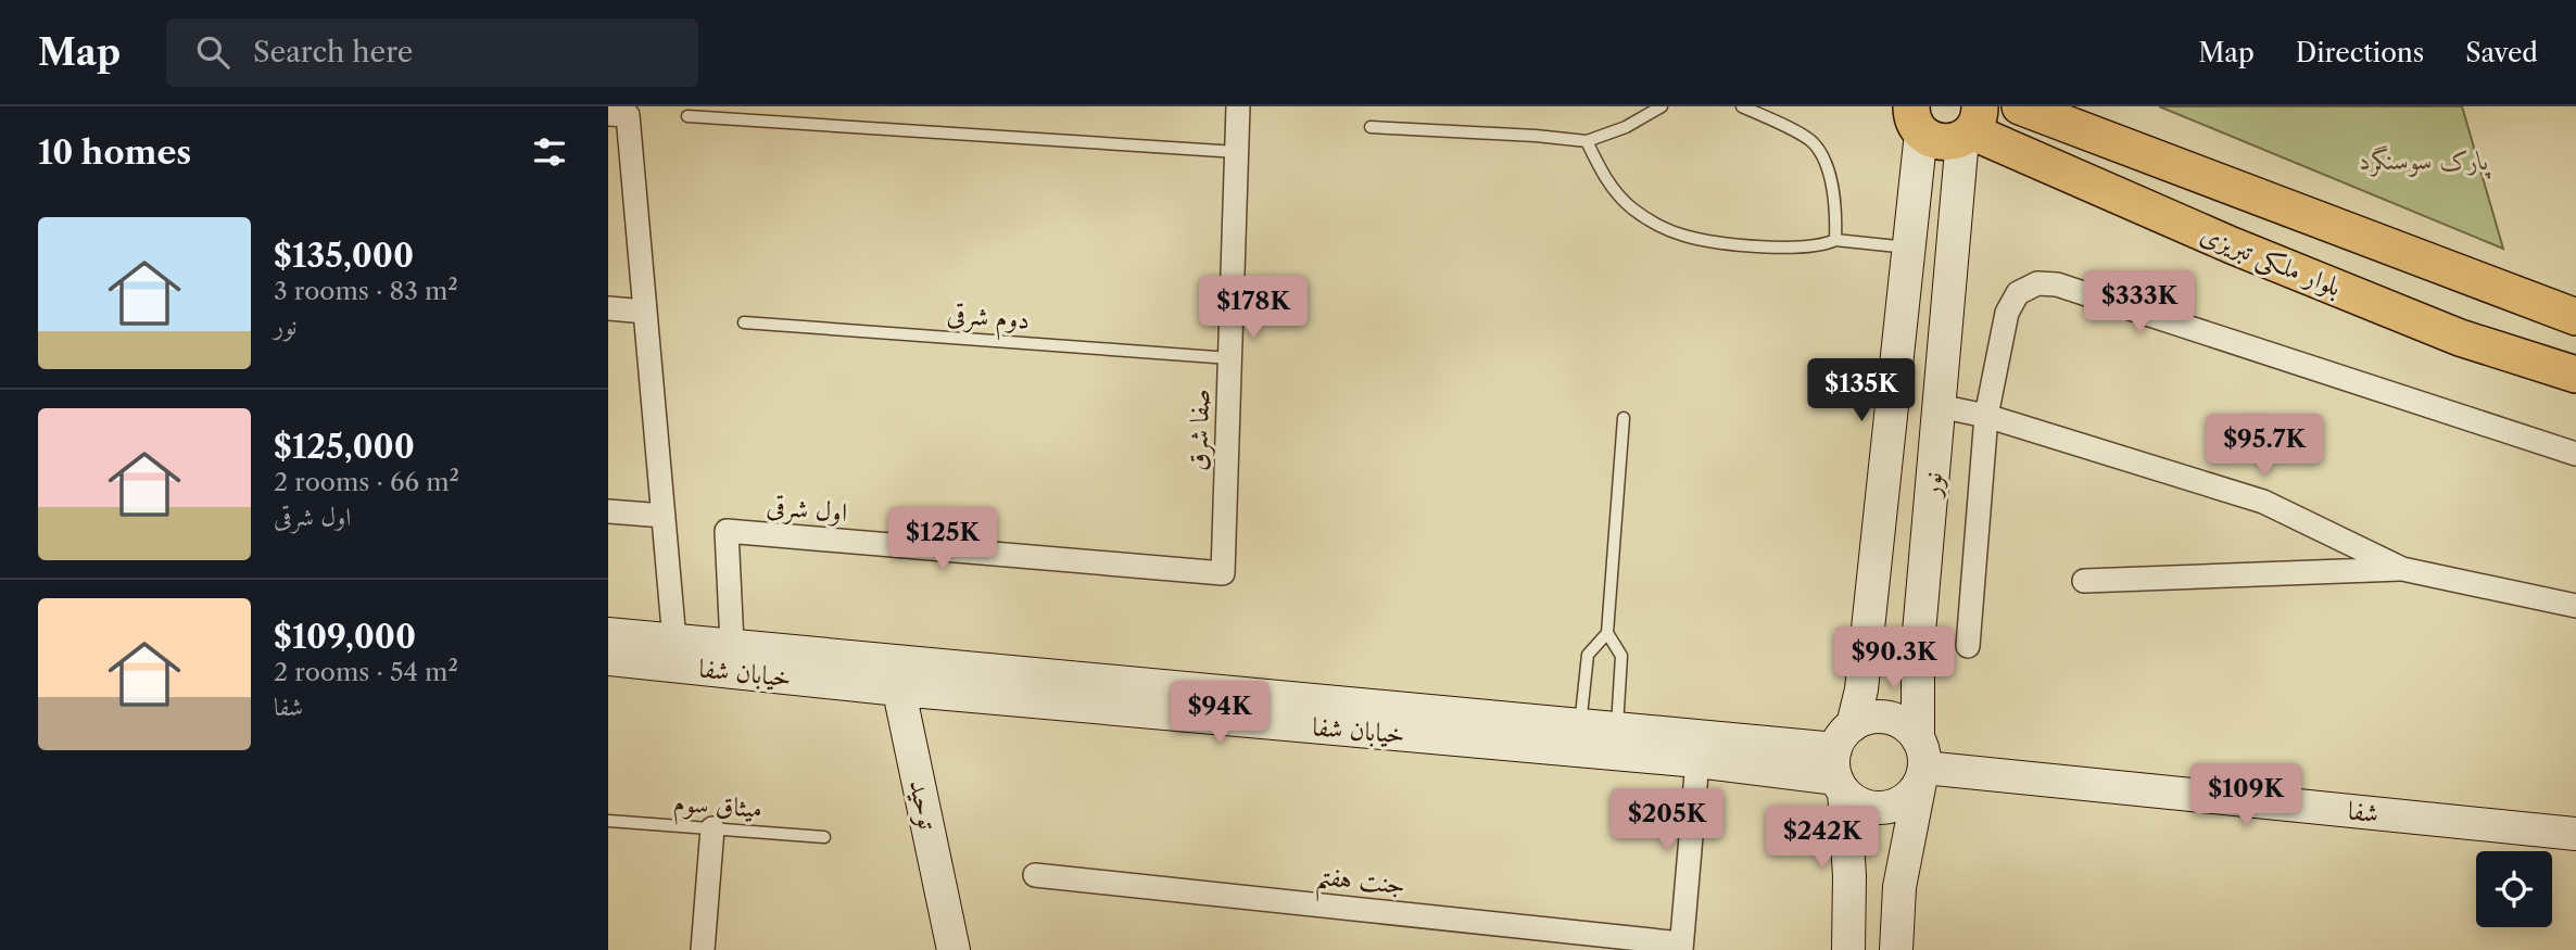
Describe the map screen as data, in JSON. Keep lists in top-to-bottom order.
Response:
{
  "streets": {
    "main road": [
      "بلوار ملکى تبریزى",
      "نور",
      "خیابان شفا",
      "توحید",
      "شفا"
    ],
    "street": ["صفا شرق", "اول شرقی", "جنت هفتم"],
    "lane": ["دوم شرقی", "ميثاق سوم"]
  },
  "crossings": [
    ["بلوار ملکى تبریزى", "نور"],
    ["دوم شرقی", "صفا شرق"],
    ["صفا شرق", "اول شرقی"],
    ["نور", "خیابان شفا"],
    ["نور", "شفا"],
    ["اول شرقی", "خیابان شفا"],
    ["خیابان شفا", "توحید"],
    ["خیابان شفا", "شفا"]
  ],
  "parks": ["پارک سوسنگرد"],
  "page": {
    "header": "Map",
    "search": "Search here",
    "nav": ["Map", "Directions", "Saved"],
    "heading": "10 homes",
    "list": [
      {
        "name": "$135,000",
        "note": "3 rooms · 83 m² · نور"
      },
      {
        "name": "$125,000",
        "note": "2 rooms · 66 m² · اول شرقی"
      },
      {
        "name": "$109,000",
        "note": "2 rooms · 54 m² · شفا"
      }
    ],
    "price": [
      "$333K",
      "$178K",
      "$135K",
      "$95.7K",
      "$125K",
      "$90.3K",
      "$94K",
      "$109K",
      "$205K",
      "$242K"
    ]
  }
}
